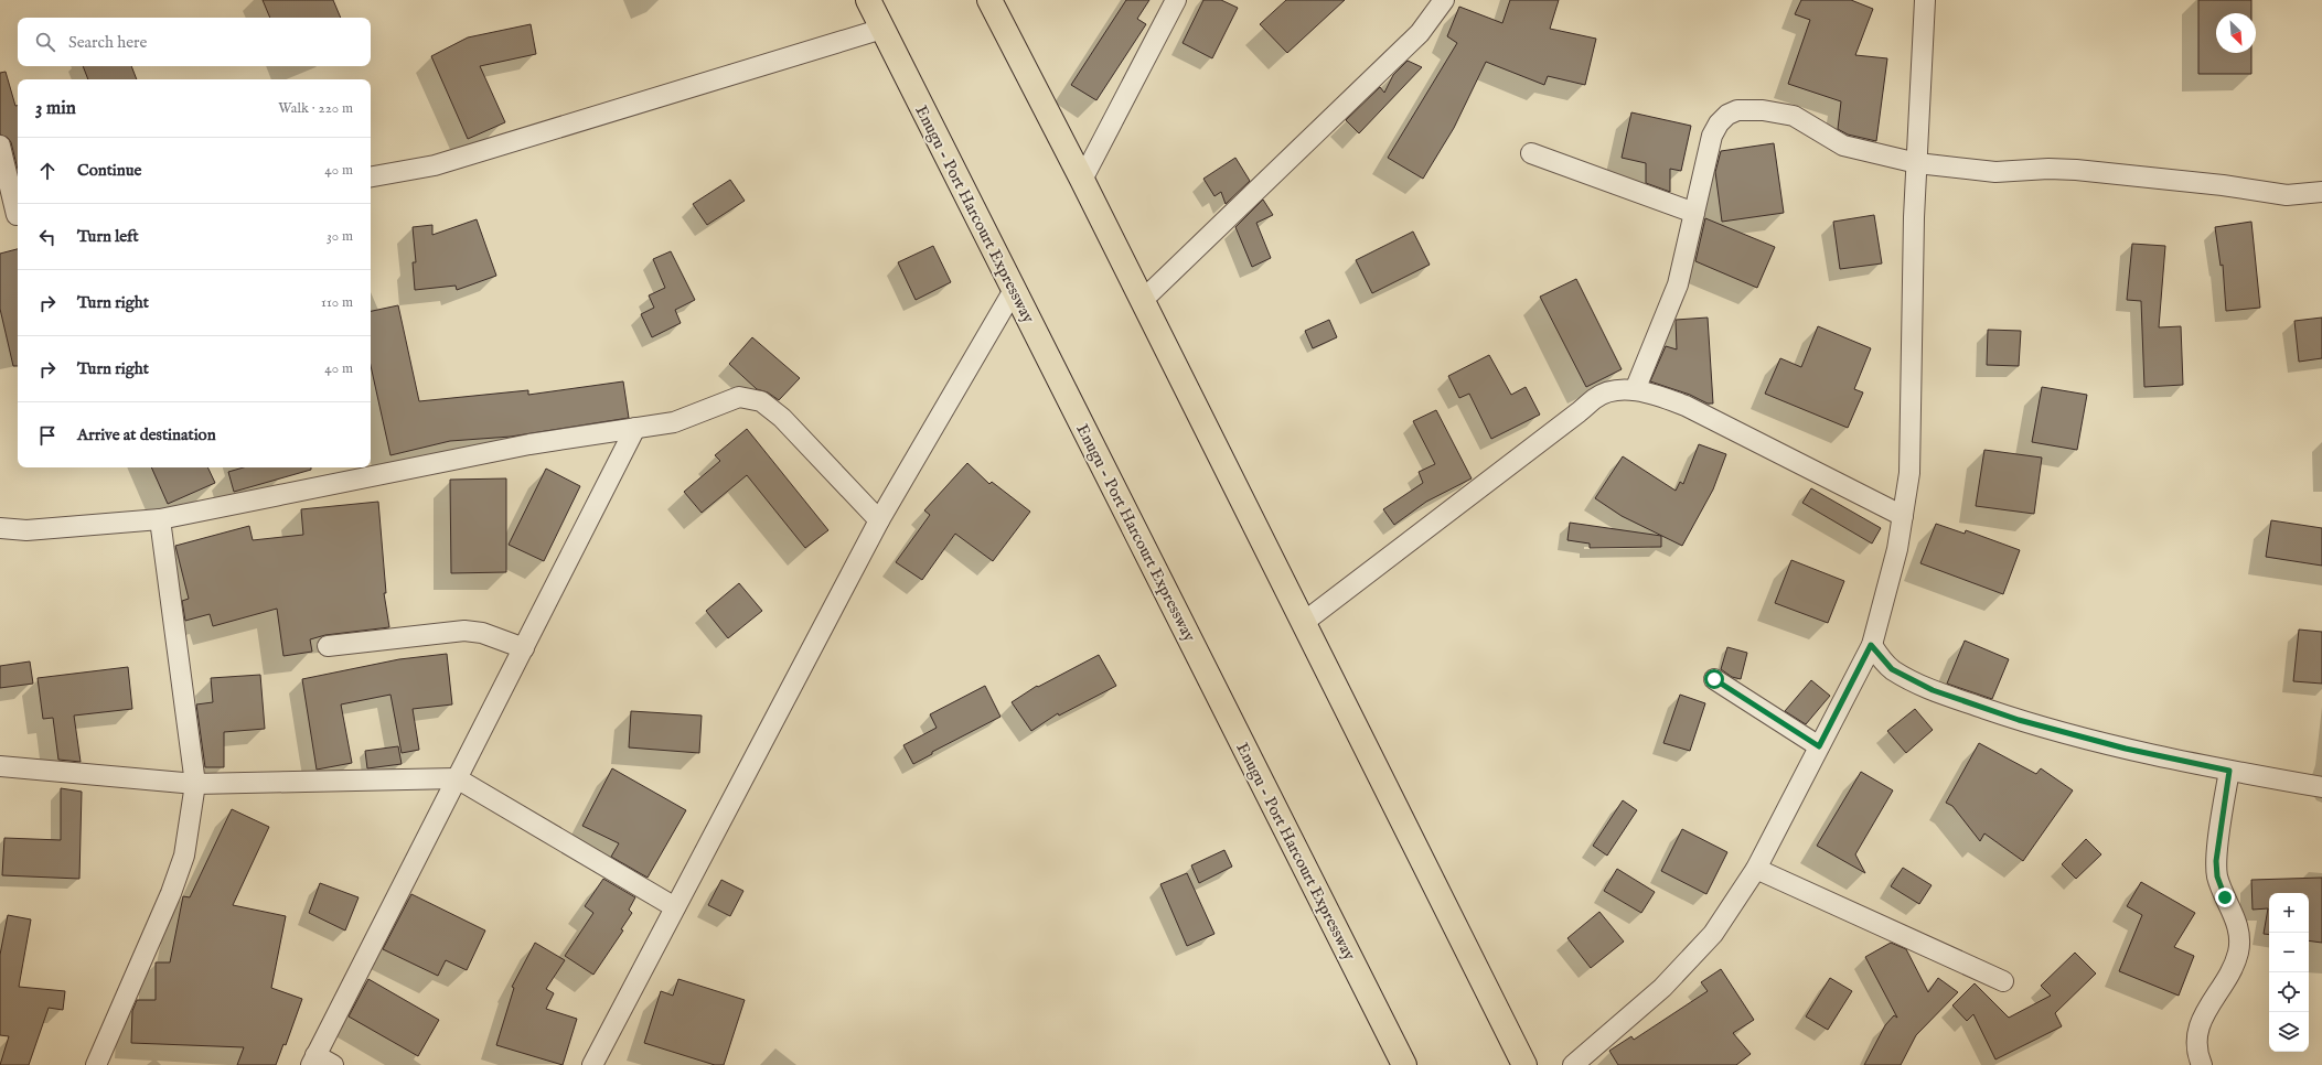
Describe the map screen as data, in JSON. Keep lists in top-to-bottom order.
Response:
{
  "streets": {
    "highway": ["Enugu - Port Harcourt Expressway"]
  },
  "north": "bottom right",
  "page": {
    "search": "Search here",
    "heading": ["3 min", "Walk · 220 m"],
    "list": [
      ["Continue", "40 m"],
      ["Turn left", "30 m"],
      ["Turn right", "110 m"],
      ["Turn right", "40 m"],
      "Arrive at destination"
    ],
    "map_buttons": ["+", "−"]
  }
}
